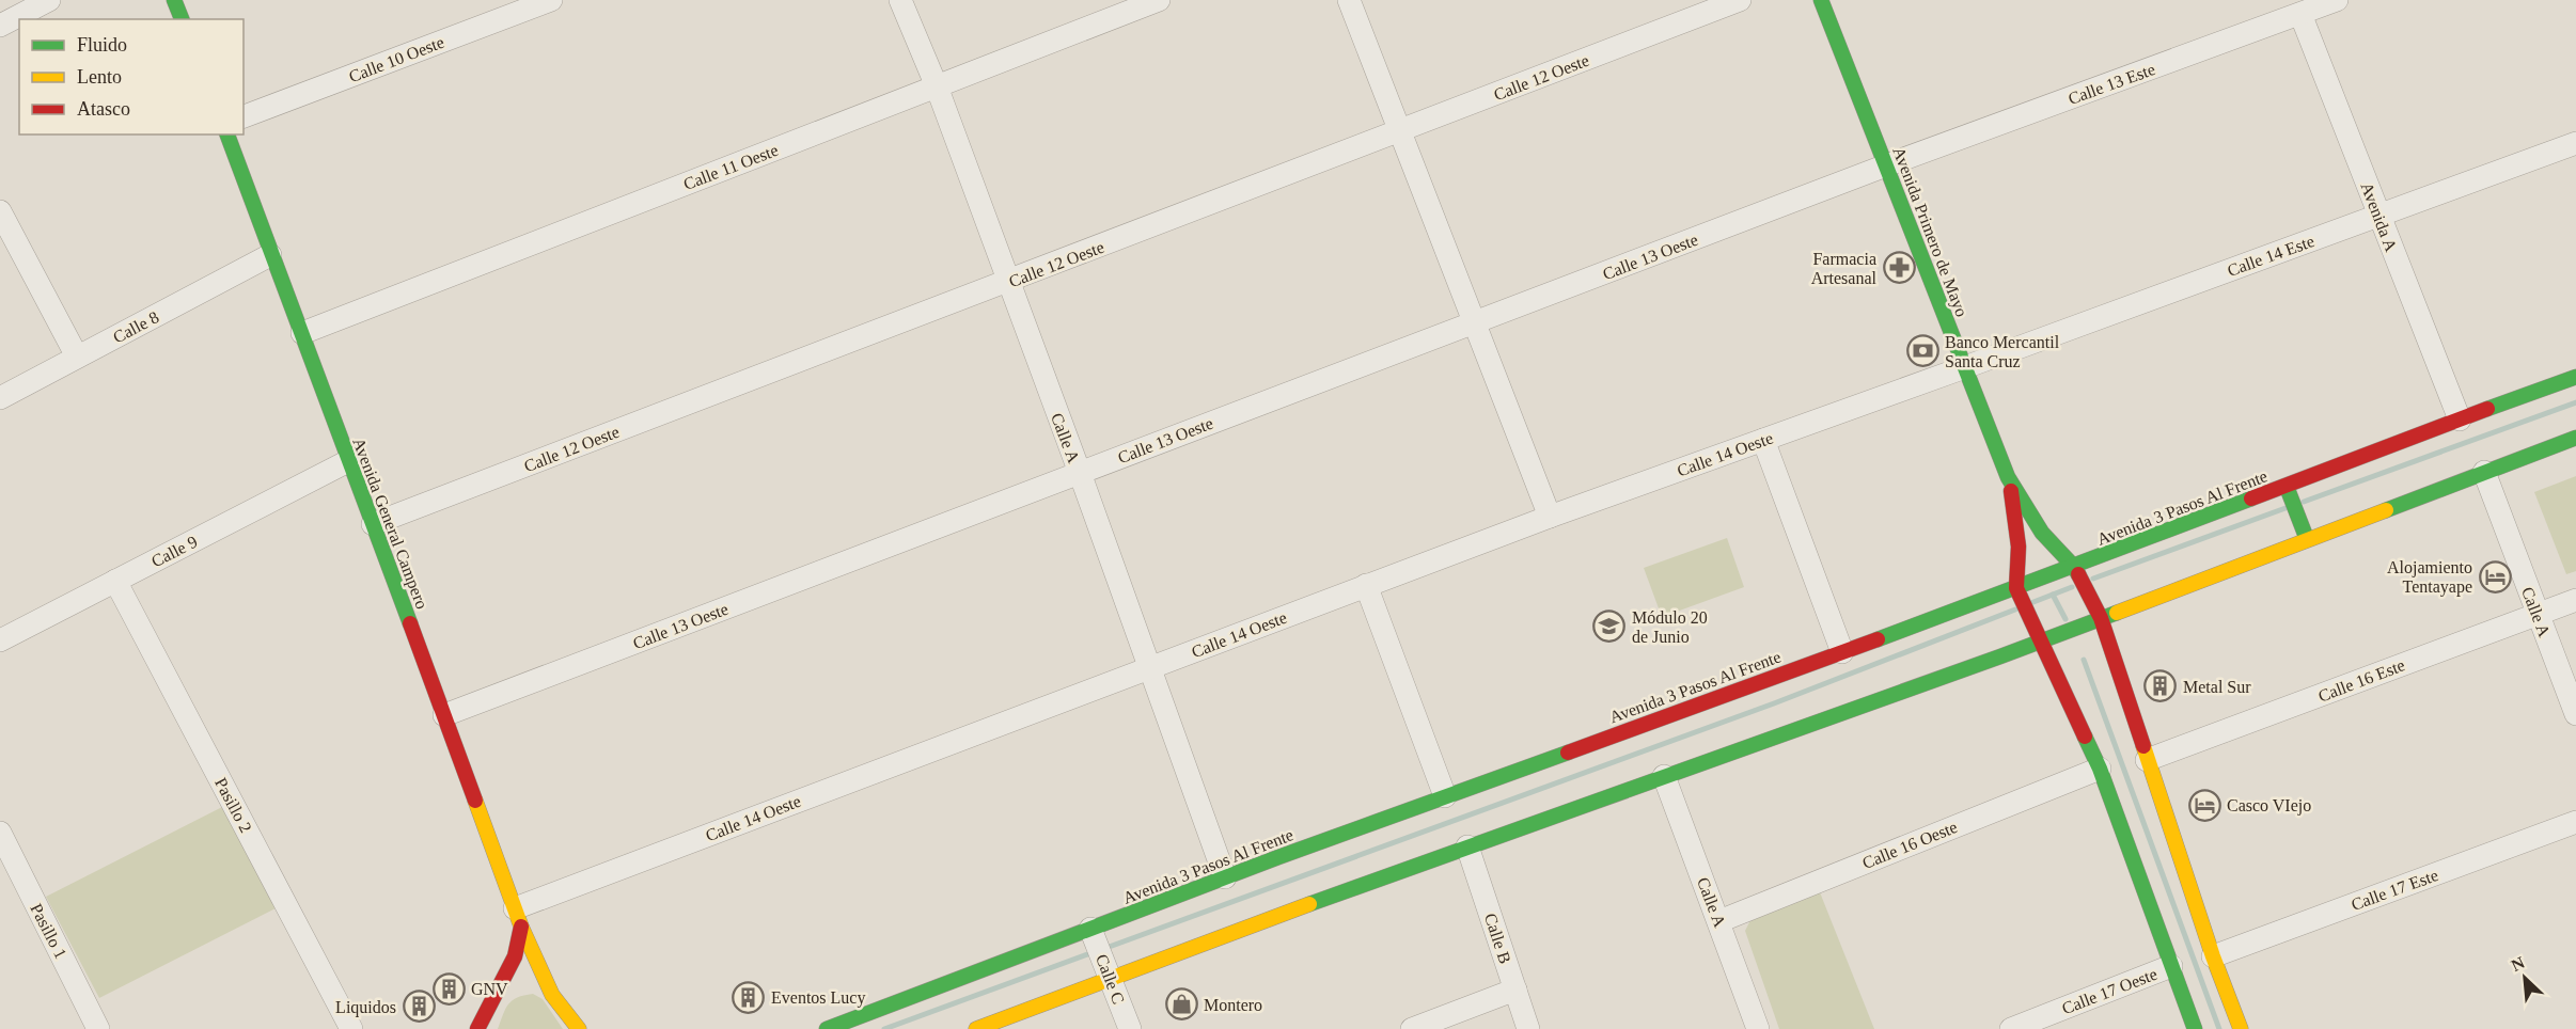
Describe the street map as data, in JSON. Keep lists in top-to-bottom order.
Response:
{
  "streets": {
    "main road": ["Avenida Primero de Mayo", "Avenida 3 Pasos Al Frente", "Avenida General Campero"],
    "street": [
      "Calle 10 Oeste",
      "Calle 12 Oeste",
      "Calle 13 Este",
      "Calle 11 Oeste",
      "Avenida A",
      "Calle 14 Este",
      "Calle 13 Oeste",
      "Calle 8",
      "Calle A",
      "Calle 14 Oeste",
      "Calle 9",
      "Calle 16 Este",
      "Pasillo 2",
      "Calle 16 Oeste",
      "Calle 17 Este",
      "Pasillo 1",
      "Calle B",
      "Calle C",
      "Calle 17 Oeste"
    ]
  },
  "crossings": [
    ["Calle 12 Oeste", "Calle A"],
    ["Calle 12 Oeste", "Avenida General Campero"],
    ["Calle 13 Este", "Avenida A"],
    ["Calle 13 Este", "Avenida Primero de Mayo"],
    ["Calle 13 Este", "Calle 13 Oeste"],
    ["Calle 11 Oeste", "Calle A"],
    ["Calle 11 Oeste", "Avenida General Campero"],
    ["Avenida A", "Calle 14 Este"],
    ["Avenida A", "Avenida 3 Pasos Al Frente"],
    ["Avenida Primero de Mayo", "Calle 14 Este"],
    ["Avenida Primero de Mayo", "Calle 13 Oeste"],
    ["Avenida Primero de Mayo", "Calle 14 Oeste"],
    ["Avenida Primero de Mayo", "Avenida 3 Pasos Al Frente"],
    ["Avenida Primero de Mayo", "Calle 16 Este"],
    ["Avenida Primero de Mayo", "Calle 17 Este"],
    ["Calle 14 Este", "Calle 14 Oeste"],
    ["Calle 13 Oeste", "Calle A"],
    ["Calle 13 Oeste", "Avenida General Campero"],
    ["Calle 8", "Avenida General Campero"],
    ["Calle A", "Calle 14 Oeste"],
    ["Calle A", "Avenida 3 Pasos Al Frente"],
    ["Calle A", "Calle 16 Este"],
    ["Calle A", "Calle 16 Oeste"],
    ["Calle 14 Oeste", "Avenida General Campero"],
    ["Avenida 3 Pasos Al Frente", "Calle B"],
    ["Avenida 3 Pasos Al Frente", "Calle C"],
    ["Avenida General Campero", "Calle 9"],
    ["Calle 9", "Pasillo 2"]
  ],
  "places": {
    "pharmacy": ["Farmacia Artesanal"],
    "bank": ["Banco Mercantil Santa Cruz"],
    "hotel": ["Alojamiento Tentayape", "Casco VIejo"],
    "school or university": ["Módulo 20 de Junio"],
    "building": [
      "Metal Sur",
      "GNV",
      "Eventos Lucy",
      "Liquidos"
    ],
    "shop": ["Montero"]
  },
  "legend": ["Fluido", "Lento", "Atasco"],
  "north": "top left"
}
